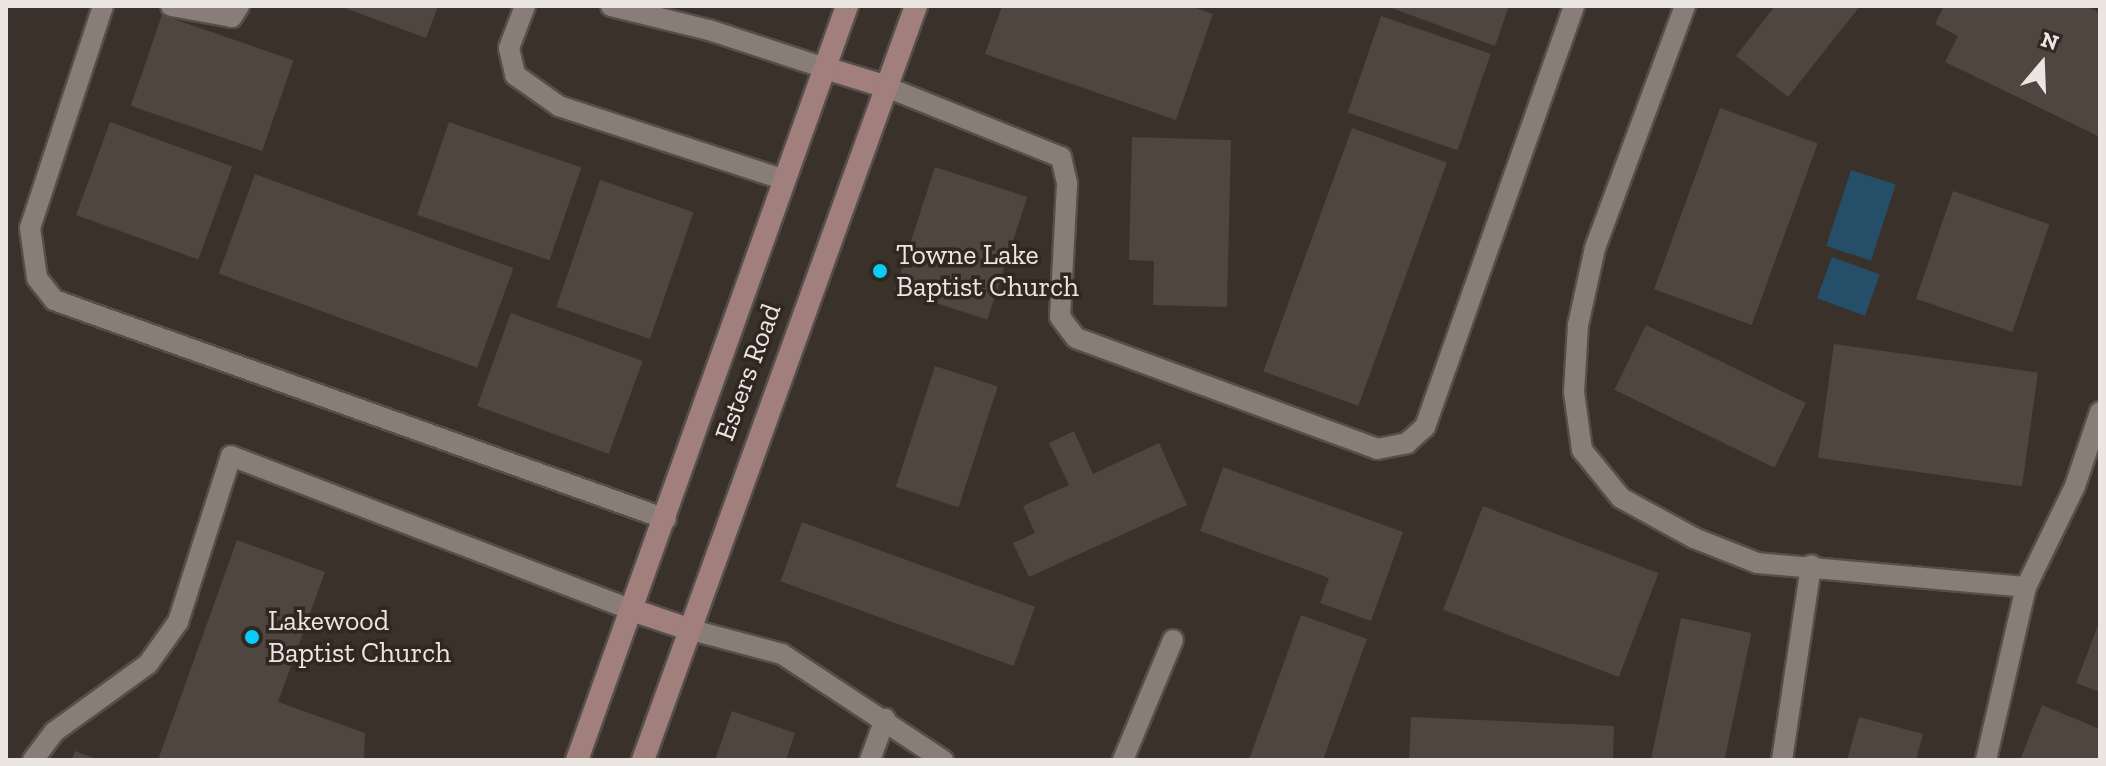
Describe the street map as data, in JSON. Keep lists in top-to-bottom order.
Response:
{
  "streets": {
    "main road": ["Esters Road"]
  },
  "places": ["Towne Lake Baptist Church", "Lakewood Baptist Church"],
  "north": "top"
}
